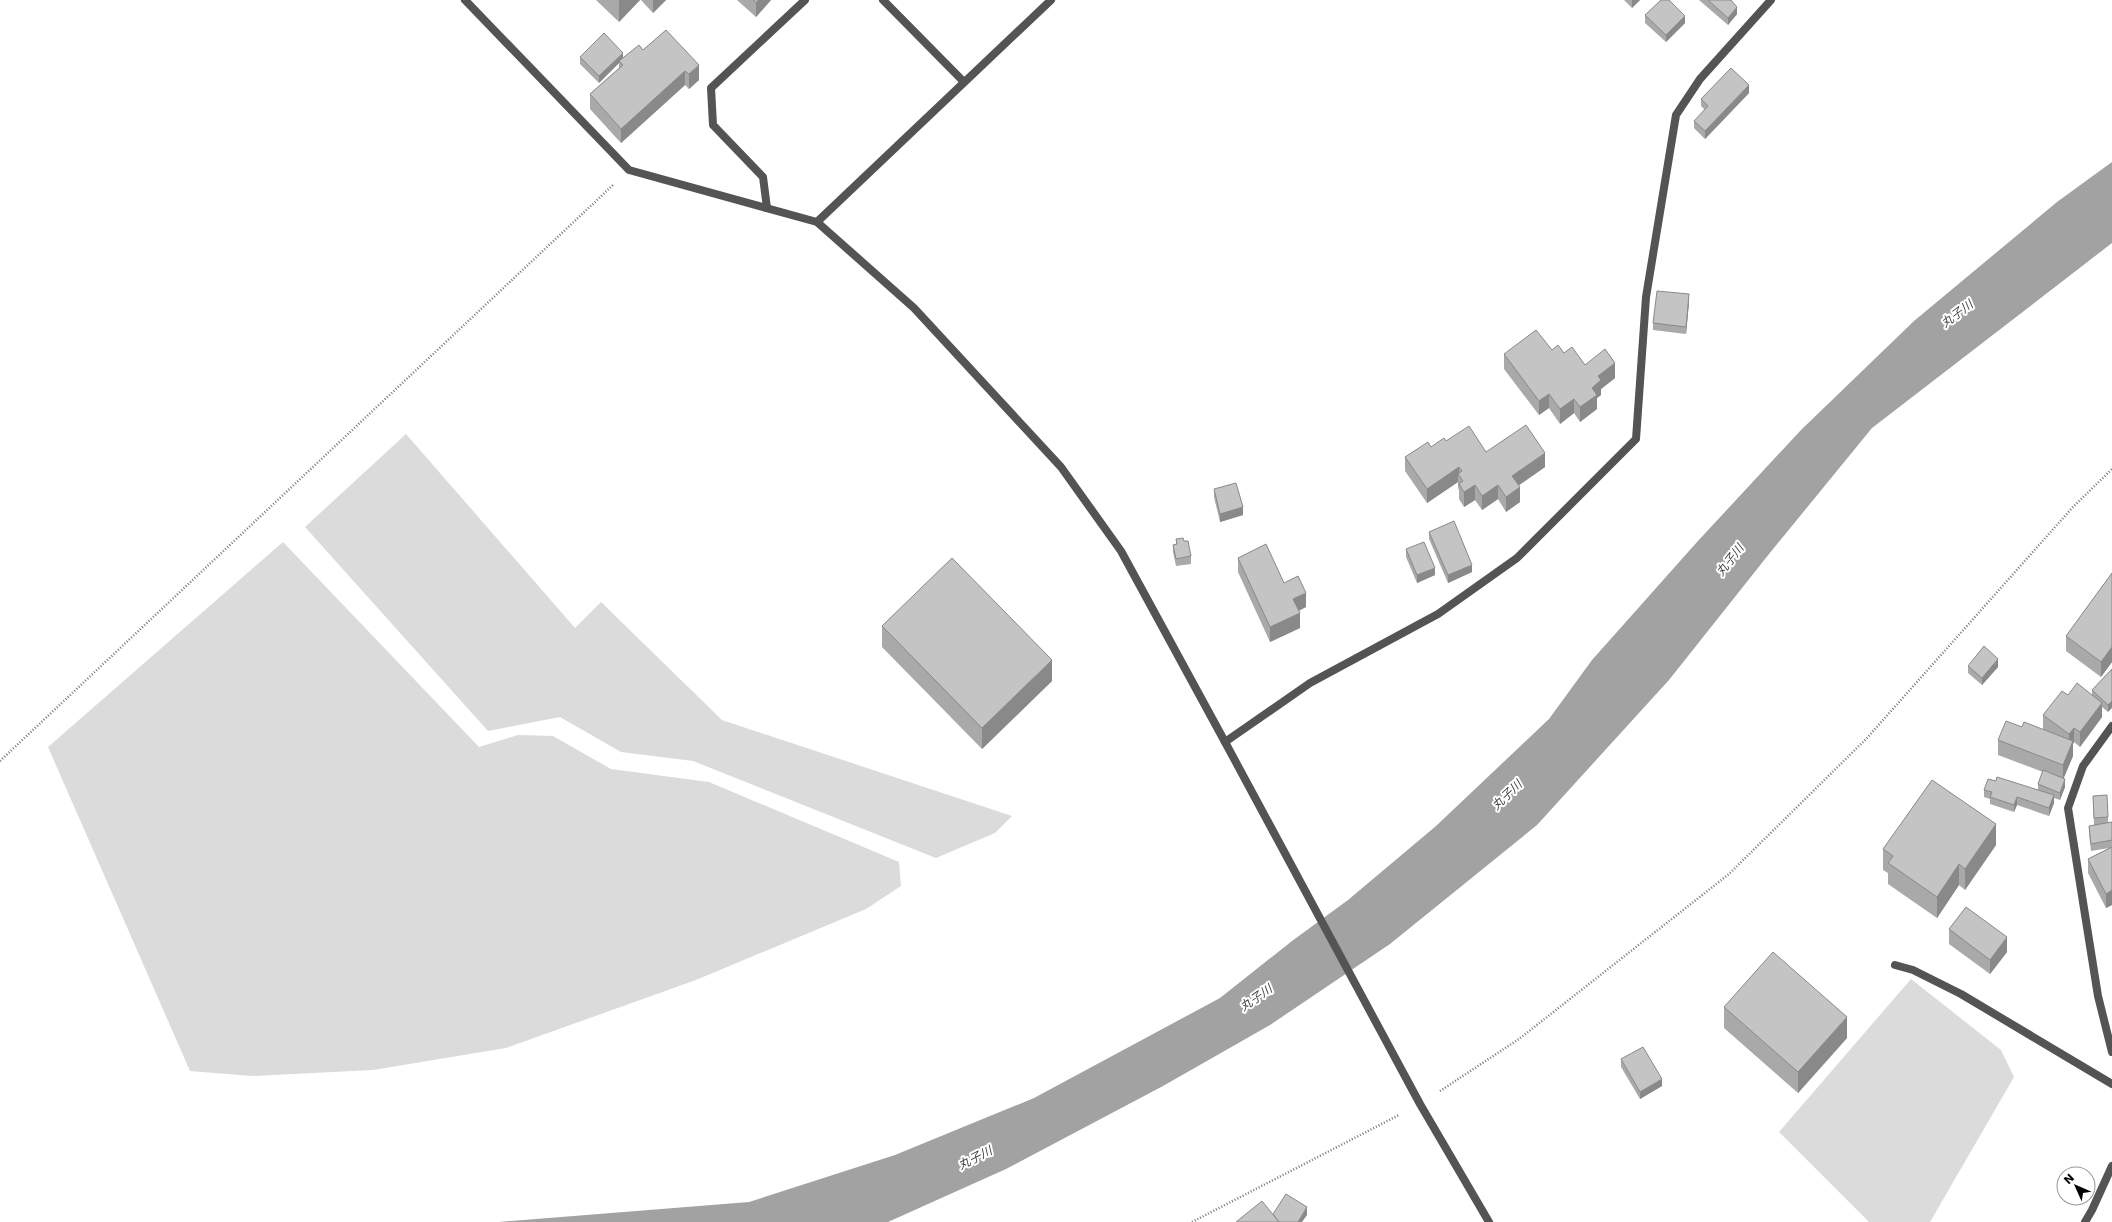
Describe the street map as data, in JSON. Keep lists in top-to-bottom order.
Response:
{
  "water": ["丸子川"],
  "north": "top left"
}
